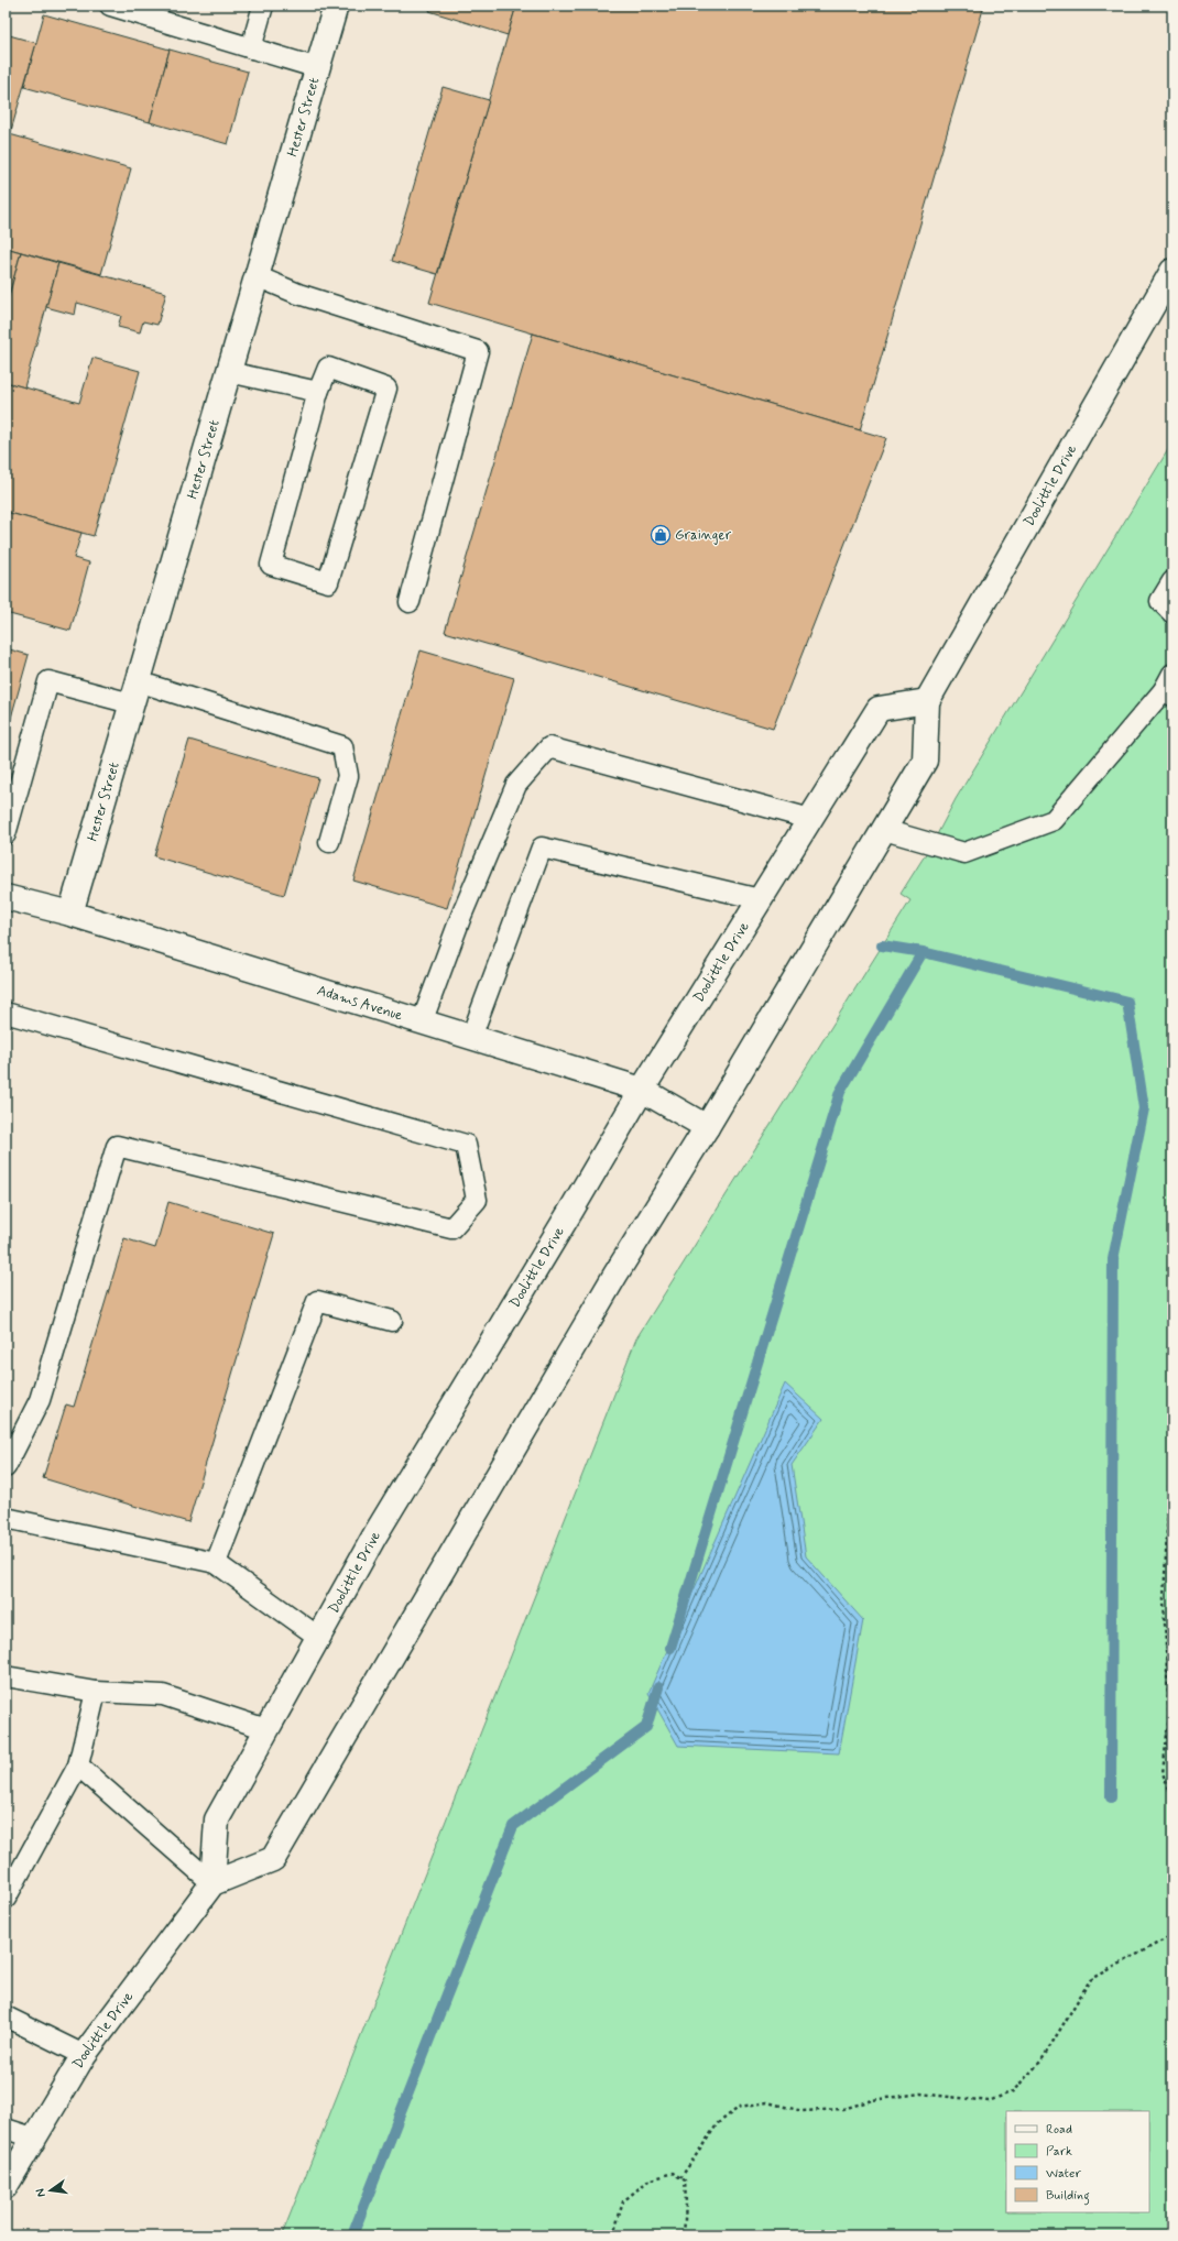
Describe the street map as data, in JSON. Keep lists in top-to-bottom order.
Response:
{
  "streets": {
    "main road": ["Hester Street", "Doolittle Drive", "Adams Avenue"]
  },
  "crossings": [
    ["Hester Street", "Adams Avenue"],
    ["Doolittle Drive", "Adams Avenue"]
  ],
  "places": {
    "shop": ["Grainger"]
  },
  "legend": [
    "Road",
    "Park",
    "Water",
    "Building"
  ],
  "north": "left"
}
